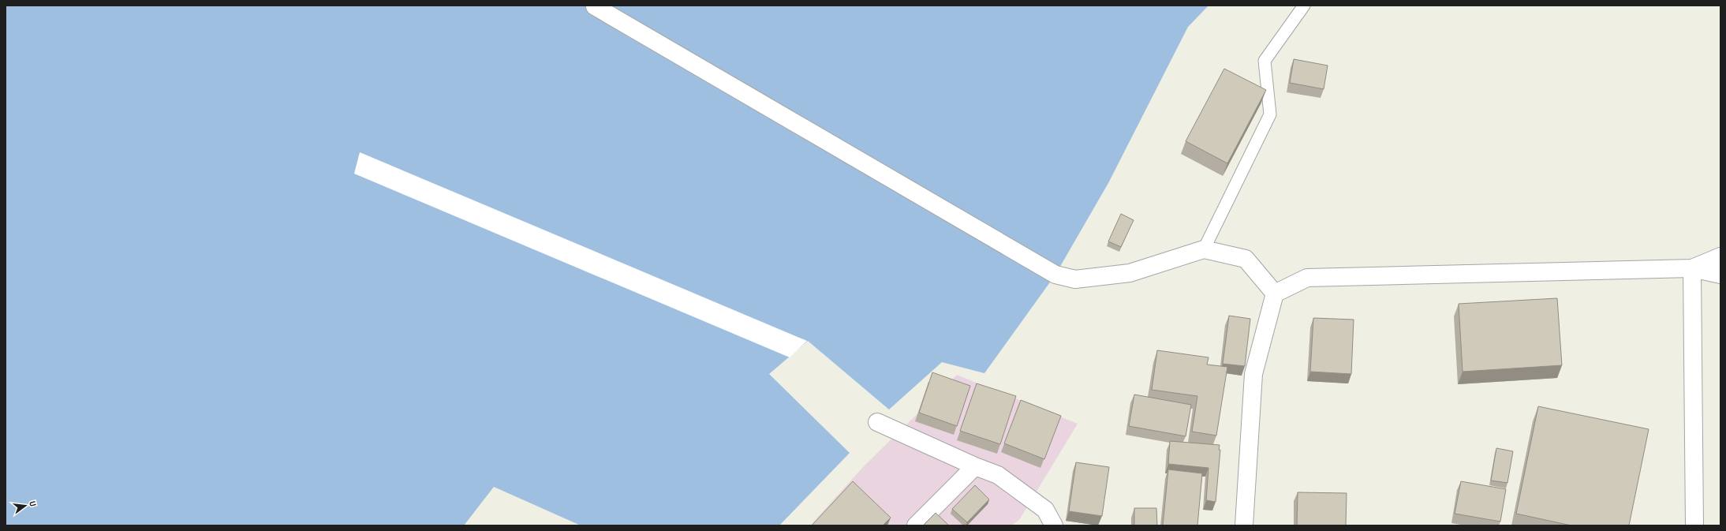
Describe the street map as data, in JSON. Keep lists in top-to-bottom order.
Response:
{
  "north": "right"
}
